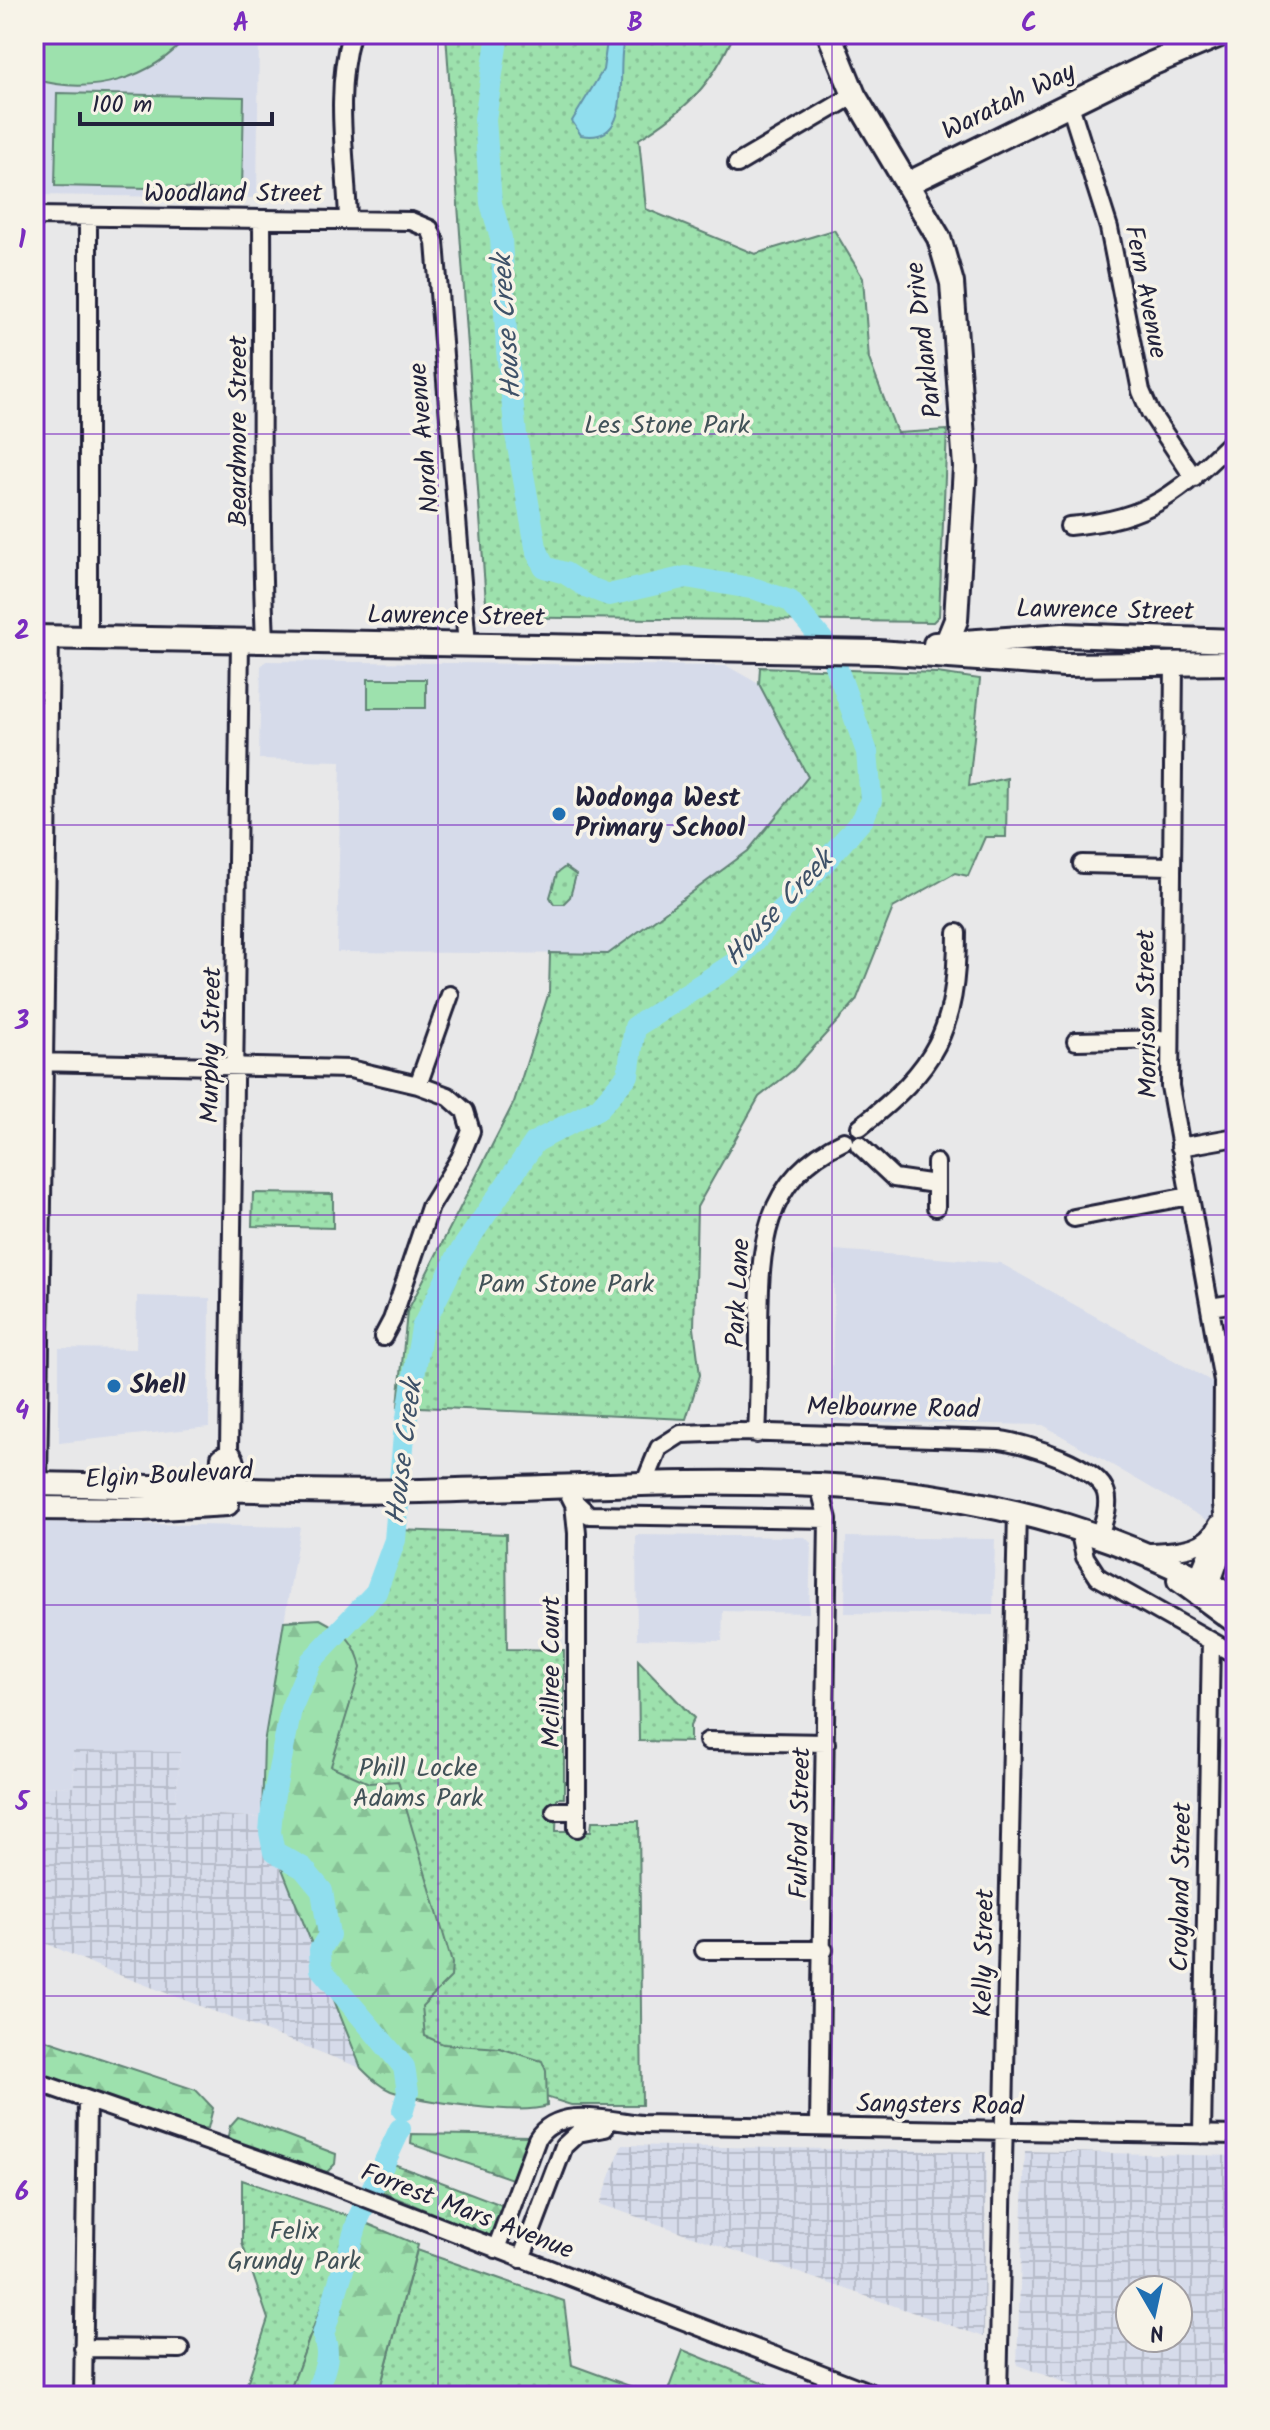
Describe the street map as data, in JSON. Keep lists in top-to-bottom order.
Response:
{
  "streets": {
    "main road": [
      "Waratah Way",
      "Parkland Drive",
      "Lawrence Street",
      "Elgin Boulevard"
    ],
    "street": [
      "Woodland Street",
      "Fern Avenue",
      "Beardmore Street",
      "Norah Avenue",
      "Morrison Street",
      "Murphy Street",
      "Park Lane",
      "Melbourne Road",
      "Mcillree Court",
      "Fulford Street",
      "Croyland Street",
      "Kelly Street",
      "Sangsters Road",
      "Forrest Mars Avenue"
    ]
  },
  "crossings": [
    ["Waratah Way", "Fern Avenue"],
    ["Waratah Way", "Parkland Drive"],
    ["Woodland Street", "Beardmore Street"],
    ["Woodland Street", "Norah Avenue"],
    ["Parkland Drive", "Lawrence Street"],
    ["Beardmore Street", "Lawrence Street"],
    ["Norah Avenue", "Lawrence Street"],
    ["Lawrence Street", "Morrison Street"],
    ["Lawrence Street", "Murphy Street"],
    ["Murphy Street", "Elgin Boulevard"],
    ["Park Lane", "Melbourne Road"],
    ["Melbourne Road", "Croyland Street"],
    ["Elgin Boulevard", "Mcillree Court"],
    ["Fulford Street", "Sangsters Road"],
    ["Croyland Street", "Sangsters Road"],
    ["Kelly Street", "Sangsters Road"],
    ["Sangsters Road", "Forrest Mars Avenue"]
  ],
  "water": ["House Creek"],
  "parks": [
    "Les Stone Park",
    "Pam Stone Park",
    "Phill Locke Adams Park",
    "Felix Grundy Park"
  ],
  "places": ["Wodonga West Primary School", "Shell"],
  "scale_bar": "100 m",
  "north": "bottom",
  "grid": {
    "columns": ["A", "B", "C"],
    "rows": [
      "1",
      "2",
      "3",
      "4",
      "5",
      "6"
    ]
  }
}
